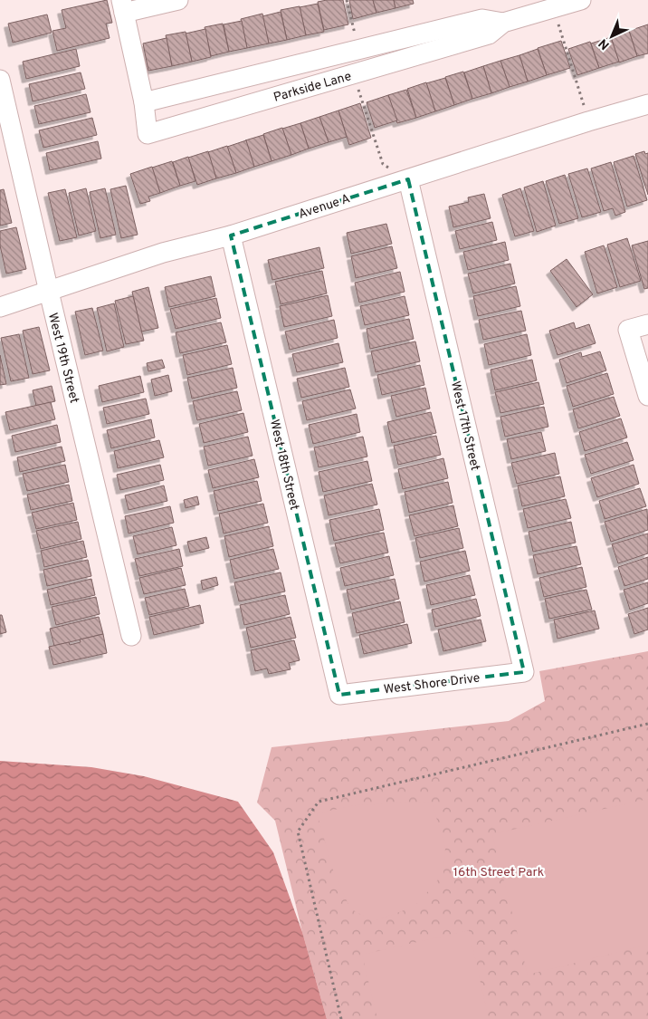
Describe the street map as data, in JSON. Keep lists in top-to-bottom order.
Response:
{
  "streets": {
    "street": [
      "Parkside Lane",
      "Avenue A",
      "West 19th Street",
      "West 17th Street",
      "West 18th Street",
      "West Shore Drive"
    ]
  },
  "crossings": [
    ["Avenue A", "West 19th Street"],
    ["Avenue A", "West 17th Street"],
    ["Avenue A", "West 18th Street"],
    ["West 17th Street", "West Shore Drive"],
    ["West 18th Street", "West Shore Drive"]
  ],
  "parks": ["16th Street Park"],
  "north": "bottom left"
}
